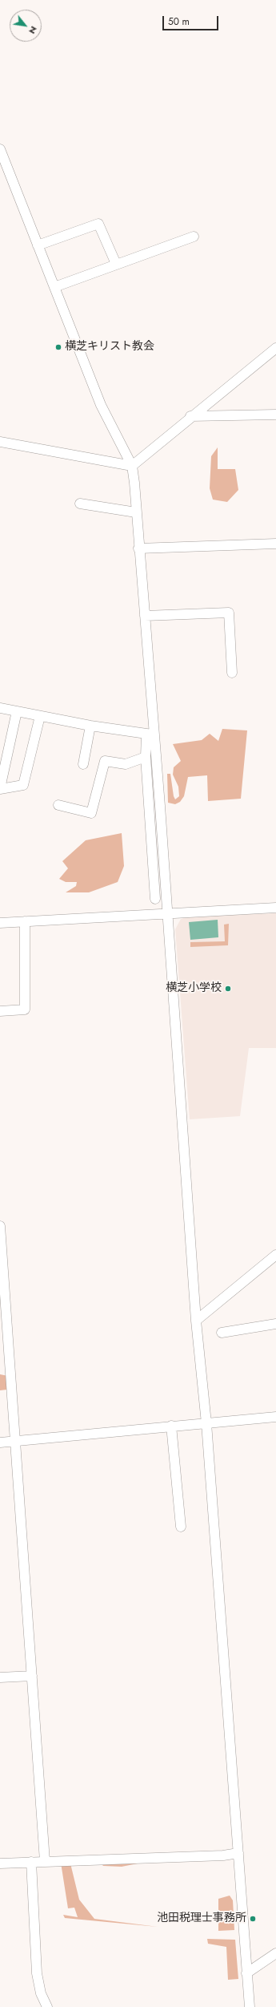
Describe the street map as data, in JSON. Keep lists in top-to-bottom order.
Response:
{
  "places": ["横芝キリスト教会", "横芝小学校", "池田税理士事務所"],
  "scale_bar": "50 m",
  "north": "bottom right"
}
